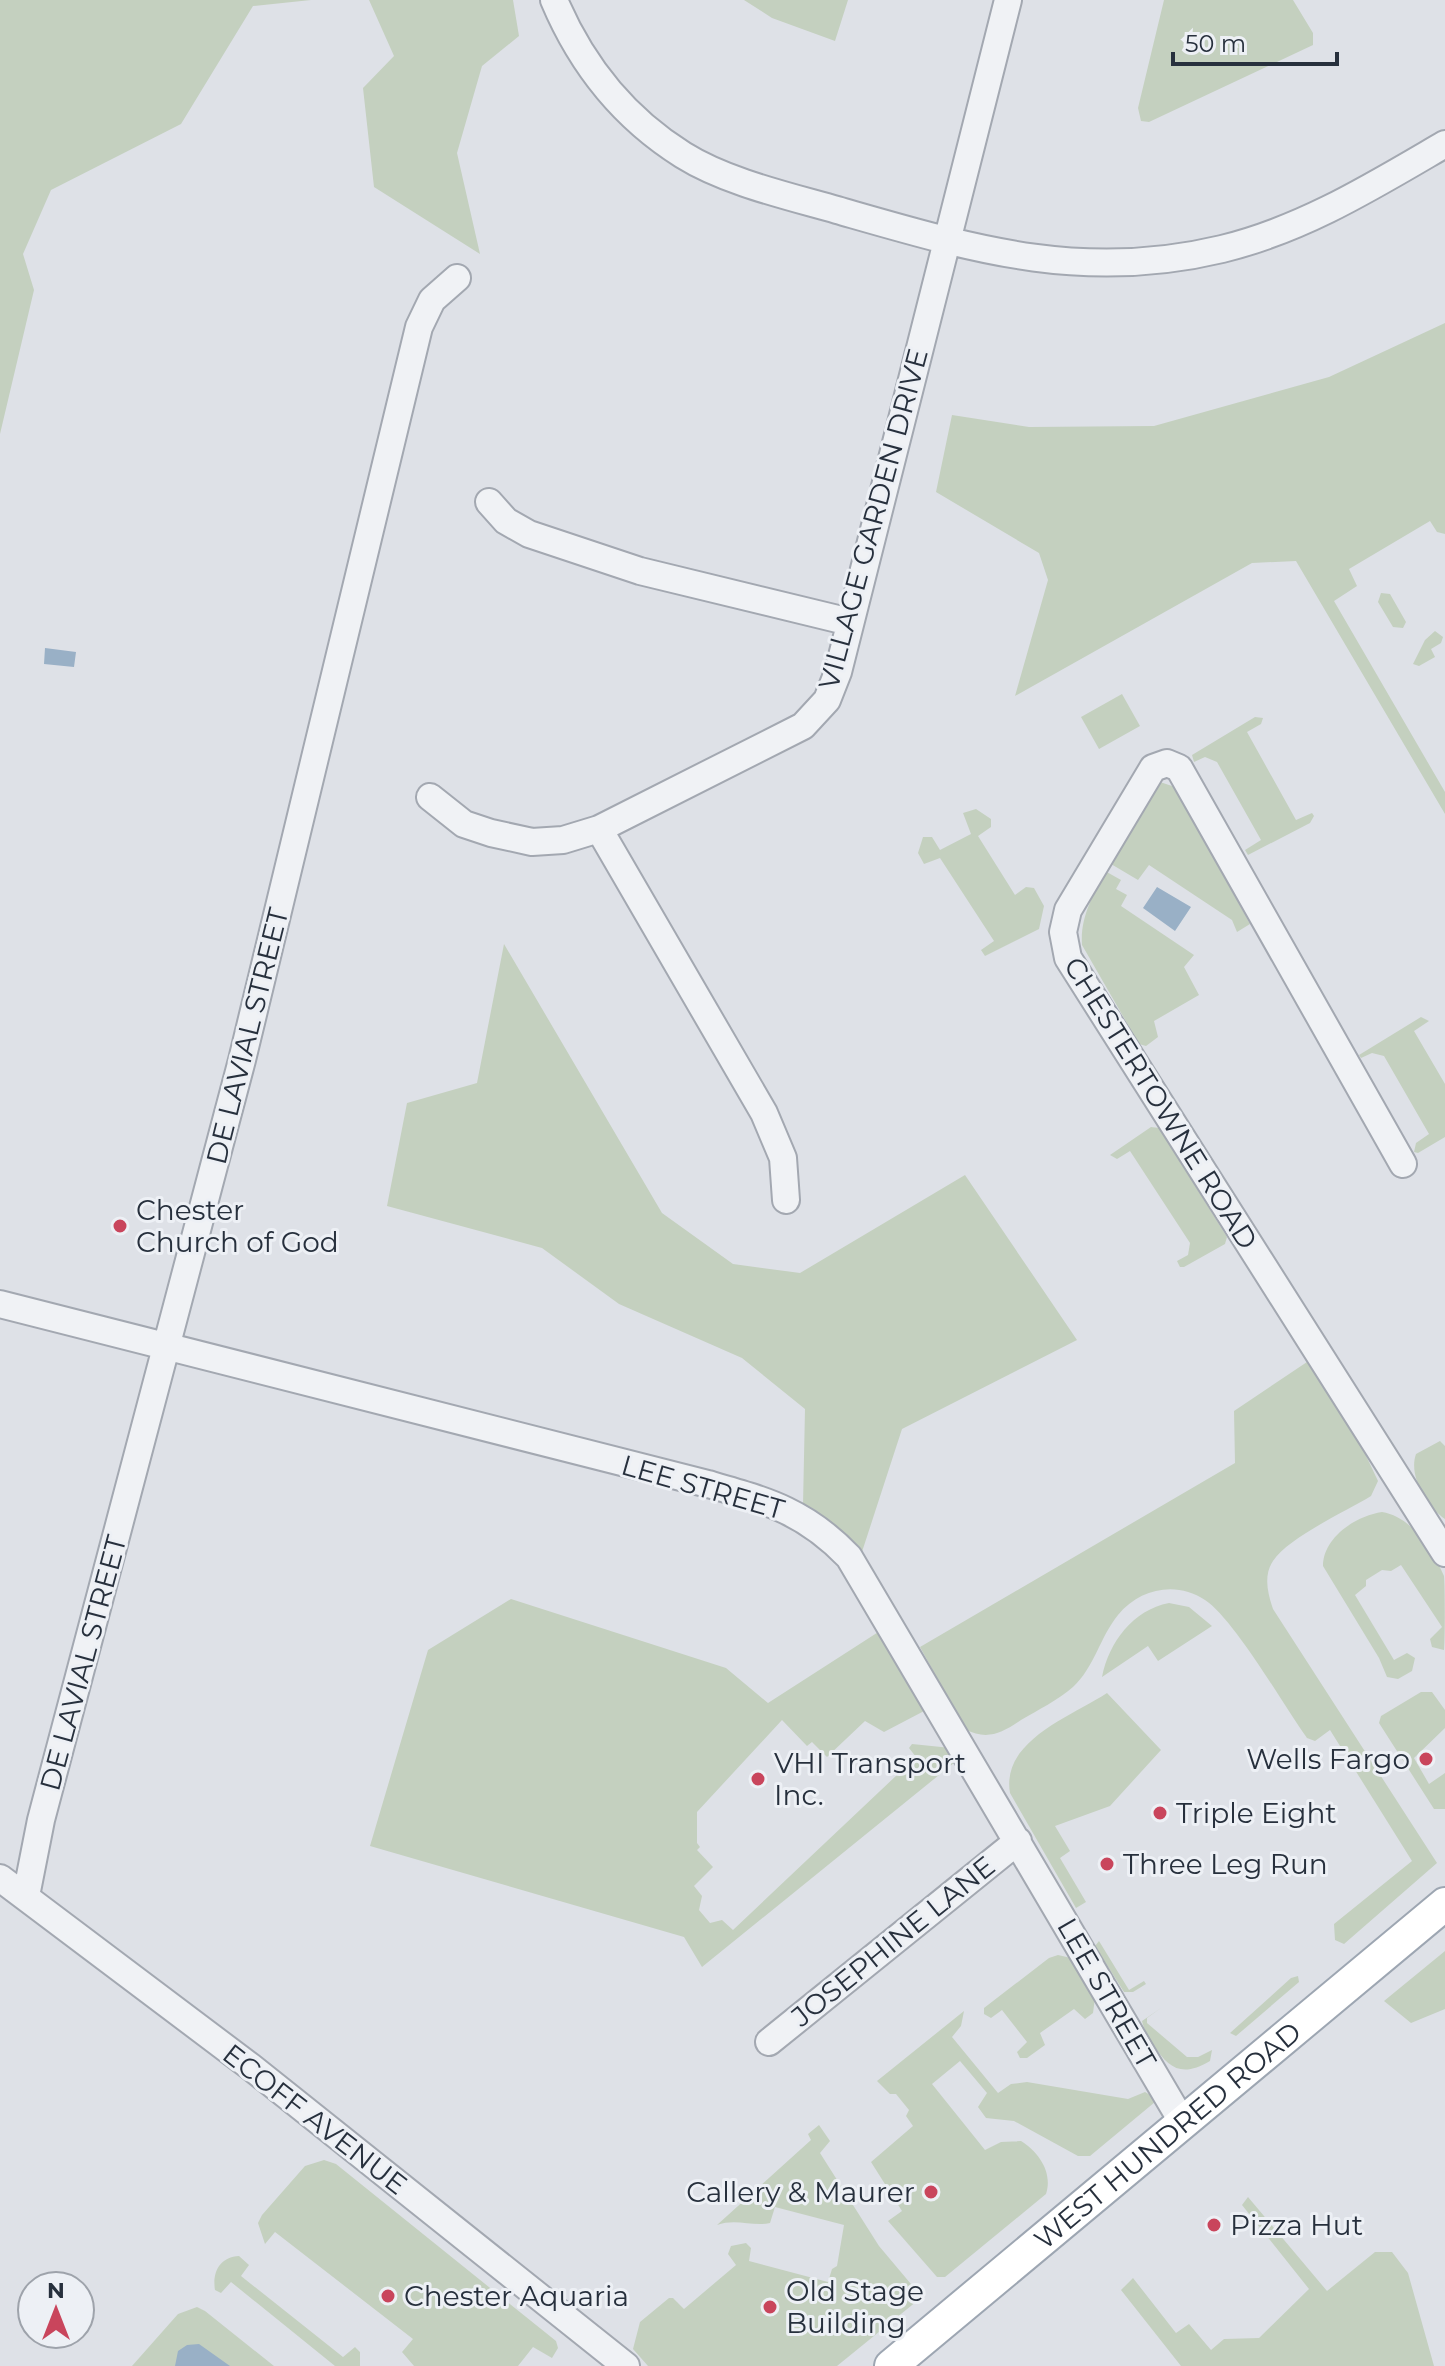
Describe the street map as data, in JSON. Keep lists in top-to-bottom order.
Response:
{
  "streets": {
    "main road": ["WEST HUNDRED ROAD"],
    "street": [
      "VILLAGE GARDEN DRIVE",
      "DE LAVIAL STREET",
      "CHESTERTOWNE ROAD",
      "LEE STREET",
      "JOSEPHINE LANE",
      "ECOFF AVENUE"
    ]
  },
  "crossings": [
    ["DE LAVIAL STREET", "LEE STREET"],
    ["DE LAVIAL STREET", "ECOFF AVENUE"],
    ["LEE STREET", "JOSEPHINE LANE"],
    ["LEE STREET", "WEST HUNDRED ROAD"]
  ],
  "places": [
    "Chester Church of God",
    "Wells Fargo",
    "VHI Transport Inc.",
    "Triple Eight",
    "Three Leg Run",
    "Callery & Maurer",
    "Pizza Hut",
    "Chester Aquaria",
    "Old Stage Building"
  ],
  "scale_bar": "50 m",
  "north": "top"
}
